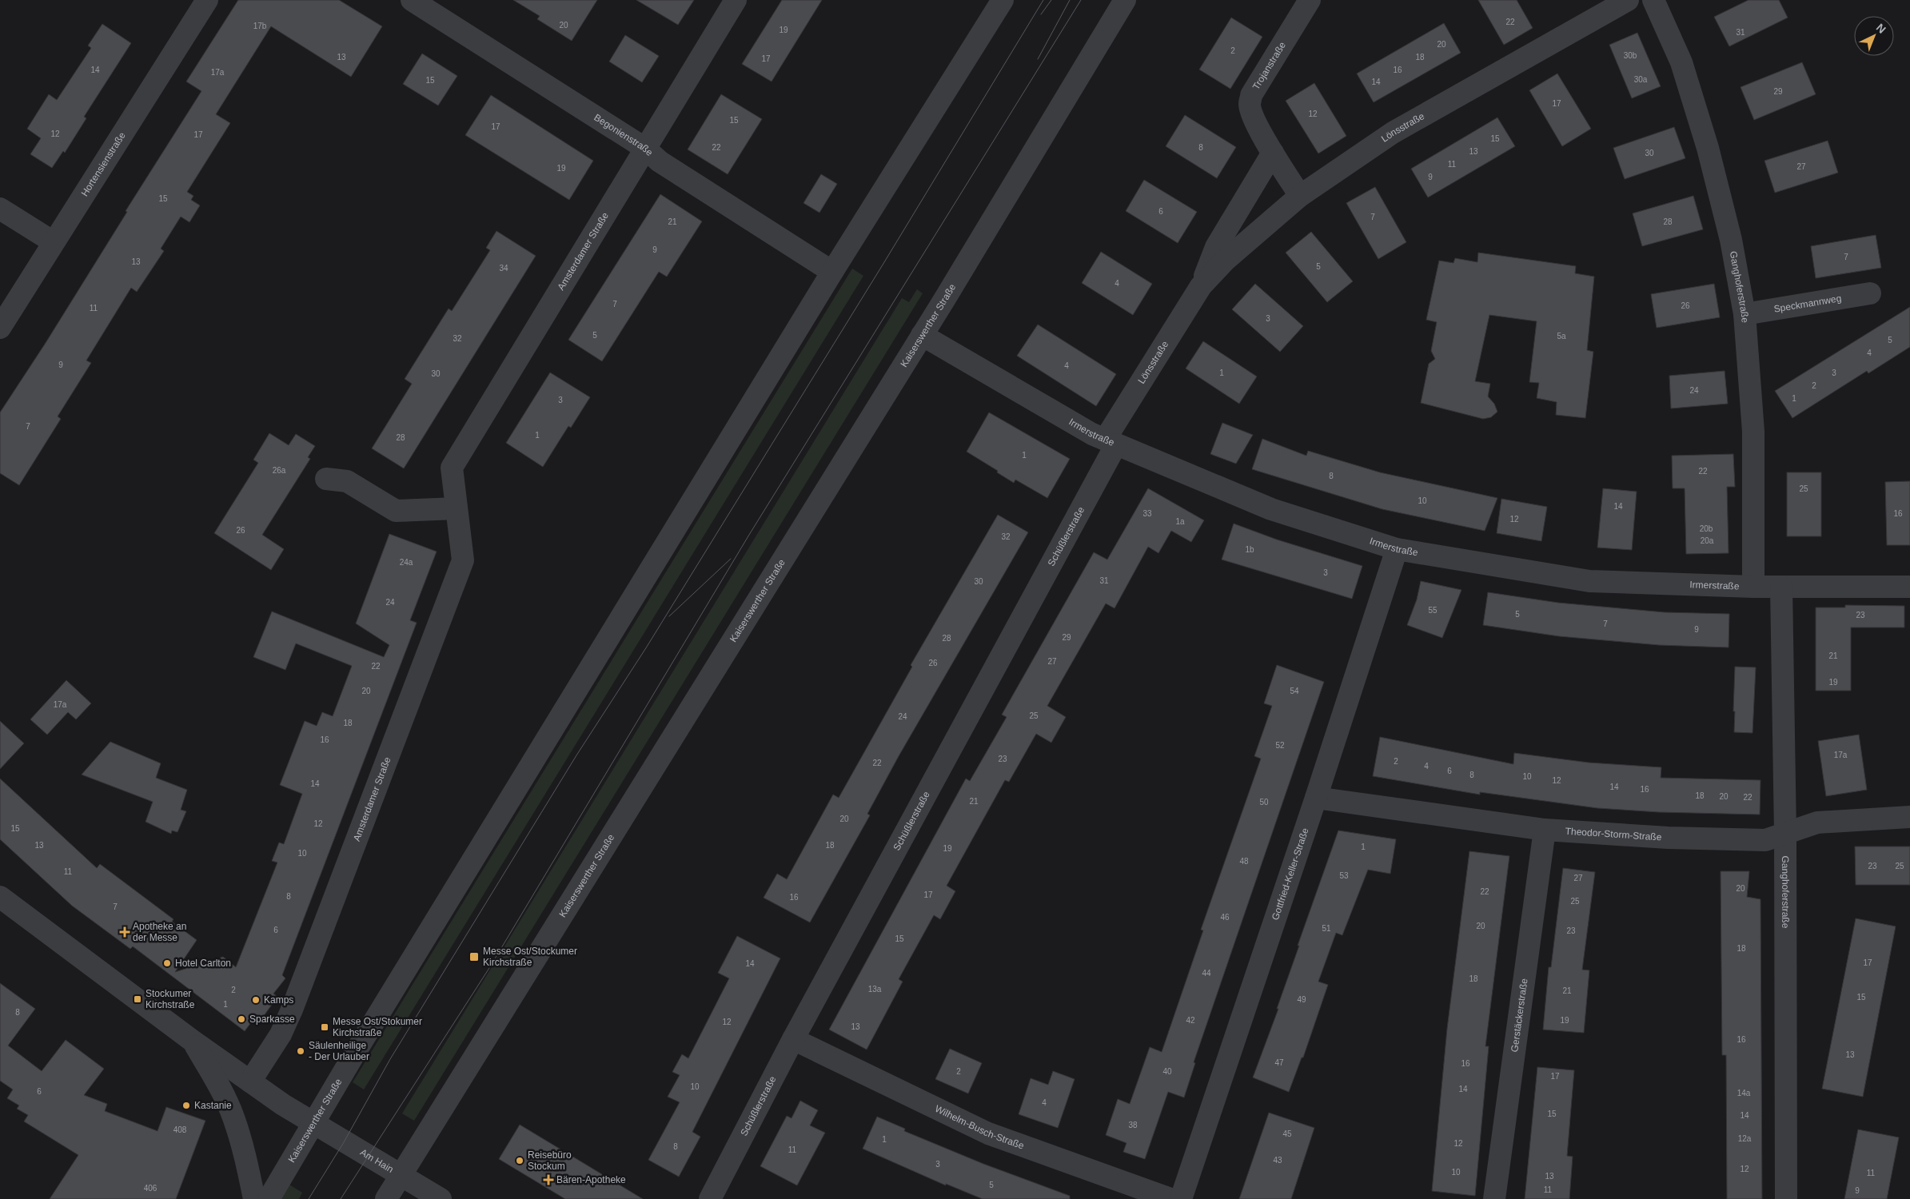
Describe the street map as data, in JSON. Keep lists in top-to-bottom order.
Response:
{
  "streets": {
    "street": [
      "Trojanstraße",
      "Lönsstraße",
      "Begonienstraße",
      "Hortensienstraße",
      "Amsterdamer Straße",
      "Ganghoferstraße",
      "Speckmannweg",
      "Kaiserswerther Straße",
      "Irmerstraße",
      "Schüßlerstraße",
      "Theodor-Storm-Straße",
      "Gottfried-Keller-Straße",
      "Gerstäckerstraße",
      "Wilhelm-Busch-Straße",
      "Am Hain"
    ]
  },
  "crossings": [
    ["Trojanstraße", "Lönsstraße"],
    ["Lönsstraße", "Irmerstraße"],
    ["Lönsstraße", "Schüßlerstraße"],
    ["Begonienstraße", "Amsterdamer Straße"],
    ["Begonienstraße", "Kaiserswerther Straße"],
    ["Ganghoferstraße", "Speckmannweg"],
    ["Ganghoferstraße", "Irmerstraße"],
    ["Ganghoferstraße", "Theodor-Storm-Straße"],
    ["Kaiserswerther Straße", "Irmerstraße"],
    ["Kaiserswerther Straße", "Am Hain"],
    ["Irmerstraße", "Schüßlerstraße"],
    ["Irmerstraße", "Gottfried-Keller-Straße"],
    ["Schüßlerstraße", "Wilhelm-Busch-Straße"],
    ["Theodor-Storm-Straße", "Gottfried-Keller-Straße"],
    ["Theodor-Storm-Straße", "Gerstäckerstraße"]
  ],
  "places": {
    "health": ["Apotheke an der Messe", "Bären-Apotheke"],
    "transit": ["Messe Ost/Stockumer Kirchstraße", "Stockumer Kirchstraße", "Messe Ost/Stokumer Kirchstraße"],
    "other": [
      "Hotel Carlton",
      "Kamps",
      "Sparkasse",
      "Säulenheilige - Der Urlauber",
      "Kastanie",
      "Reisebüro Stockum"
    ]
  },
  "house_numbers": [
    "22",
    "20",
    "17b",
    "19",
    "31",
    "20",
    "2",
    "30b",
    "13",
    "18",
    "17",
    "14",
    "16",
    "17a",
    "30a",
    "15",
    "14",
    "29",
    "17",
    "12",
    "15",
    "17",
    "12",
    "17",
    "15",
    "22",
    "8",
    "13",
    "30",
    "11",
    "27",
    "19",
    "9",
    "15",
    "6",
    "7",
    "21",
    "28",
    "9",
    "7",
    "13",
    "5",
    "34",
    "4",
    "7",
    "26",
    "11",
    "3",
    "5",
    "5a",
    "32",
    "5",
    "4",
    "9",
    "4",
    "1",
    "3",
    "30",
    "2",
    "24",
    "1",
    "3",
    "7",
    "1",
    "28",
    "1",
    "26a",
    "22",
    "8",
    "25",
    "10",
    "14",
    "33",
    "16",
    "12",
    "1a",
    "20b",
    "26",
    "32",
    "20a",
    "1b",
    "24a",
    "3",
    "31",
    "30",
    "24",
    "55",
    "5",
    "23",
    "7",
    "9",
    "29",
    "28",
    "21",
    "27",
    "26",
    "22",
    "19",
    "20",
    "54",
    "17a",
    "25",
    "24",
    "18",
    "16",
    "52",
    "17a",
    "23",
    "2",
    "22",
    "4",
    "6",
    "8",
    "10",
    "12",
    "14",
    "14",
    "16",
    "18",
    "20",
    "22",
    "21",
    "50",
    "20",
    "12",
    "15",
    "13",
    "18",
    "1",
    "19",
    "10",
    "48",
    "23",
    "25",
    "11",
    "53",
    "27",
    "20",
    "22",
    "17",
    "8",
    "16",
    "25",
    "7",
    "46",
    "20",
    "51",
    "6",
    "23",
    "15",
    "18",
    "17",
    "14",
    "44",
    "18",
    "13a",
    "2",
    "21",
    "15",
    "49",
    "1",
    "8",
    "42",
    "19",
    "12",
    "13",
    "16",
    "13",
    "47",
    "16",
    "2",
    "40",
    "17",
    "10",
    "14",
    "6",
    "14a",
    "4",
    "15",
    "14",
    "38",
    "408",
    "45",
    "12a",
    "1",
    "12",
    "8",
    "11",
    "43",
    "3",
    "12",
    "10",
    "11",
    "13",
    "5",
    "406",
    "11",
    "9"
  ],
  "north": "top right"
}
